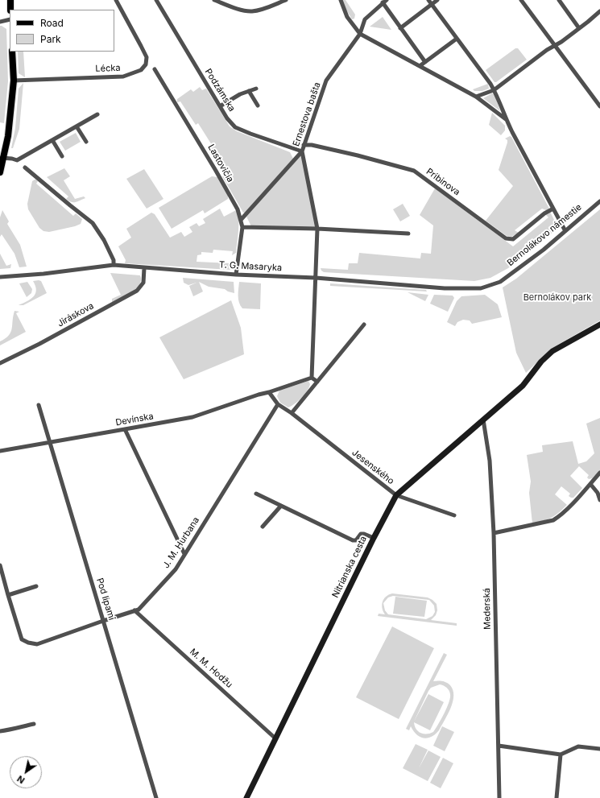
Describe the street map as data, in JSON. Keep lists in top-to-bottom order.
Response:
{
  "streets": {
    "main road": ["Nitrianska cesta"],
    "street": [
      "Lécka",
      "Podzámska",
      "Ernestova bašta",
      "Lastovičia",
      "Pribinova",
      "Bernolákovo námestie",
      "T. G. Masaryka",
      "Jiráskova",
      "Devínska",
      "Jesenského",
      "J. M. Hurbana",
      "Pod lipami",
      "Mederská",
      "M. M. Hodžu"
    ]
  },
  "crossings": [
    ["Podzámska", "Ernestova bašta"],
    ["Ernestova bašta", "Pribinova"],
    ["Ernestova bašta", "T. G. Masaryka"],
    ["Ernestova bašta", "Devínska"],
    ["Lastovičia", "T. G. Masaryka"],
    ["Bernolákovo námestie", "T. G. Masaryka"],
    ["T. G. Masaryka", "Jiráskova"],
    ["Devínska", "Pod lipami"],
    ["Jesenského", "J. M. Hurbana"],
    ["Jesenského", "Nitrianska cesta"],
    ["J. M. Hurbana", "Pod lipami"],
    ["J. M. Hurbana", "M. M. Hodžu"],
    ["Nitrianska cesta", "Mederská"],
    ["Nitrianska cesta", "M. M. Hodžu"]
  ],
  "parks": ["Bernolákov park"],
  "legend": ["Road", "Park"],
  "north": "bottom left"
}
